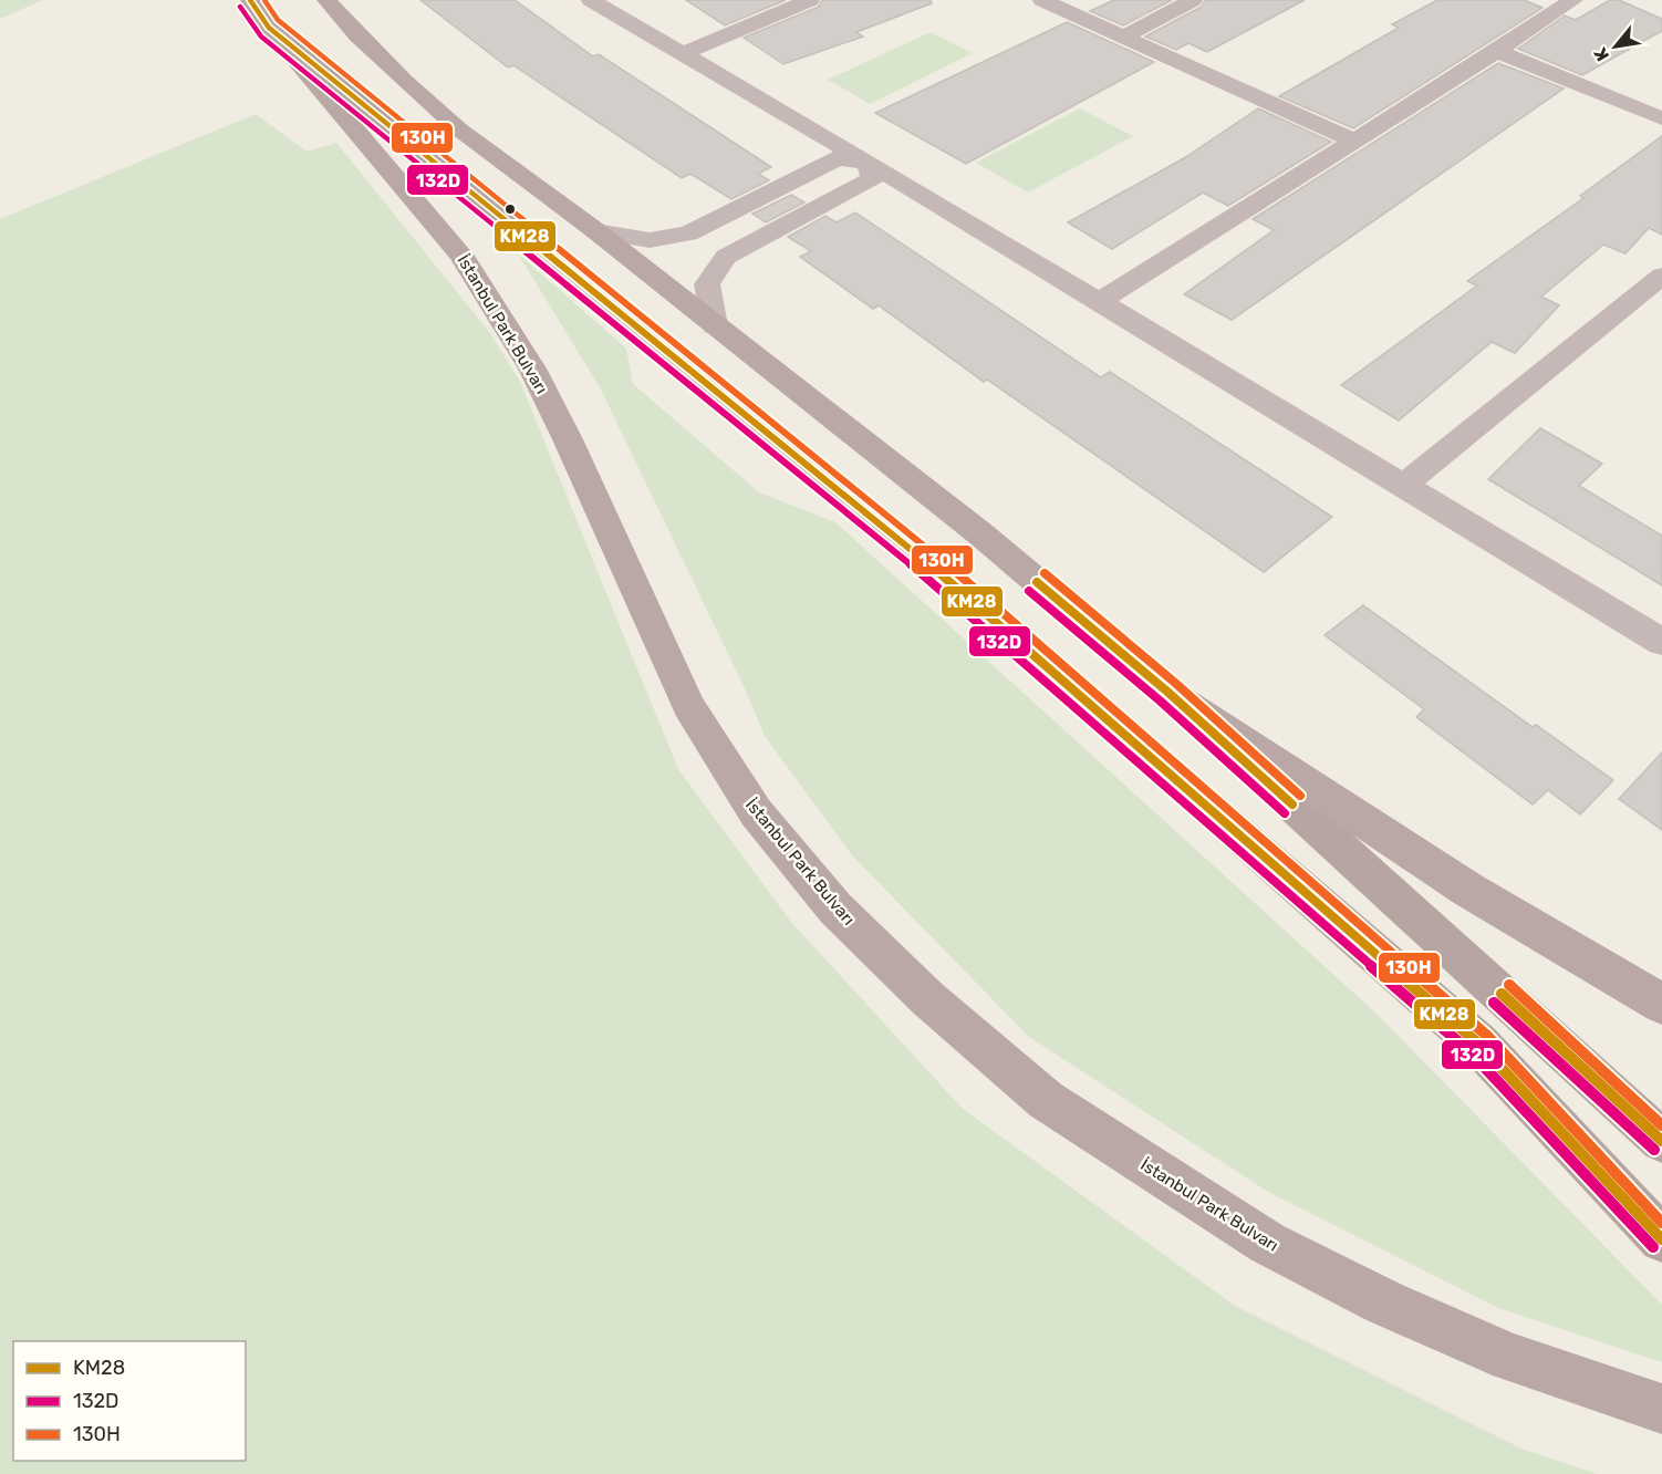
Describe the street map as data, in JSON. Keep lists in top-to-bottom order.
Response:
{
  "streets": {
    "highway": ["İstanbul Park Bulvarı"]
  },
  "lines": ["transit line KM28", "transit line 130H", "transit line 132D"],
  "legend": ["KM28", "132D", "130H"],
  "north": "bottom left"
}
